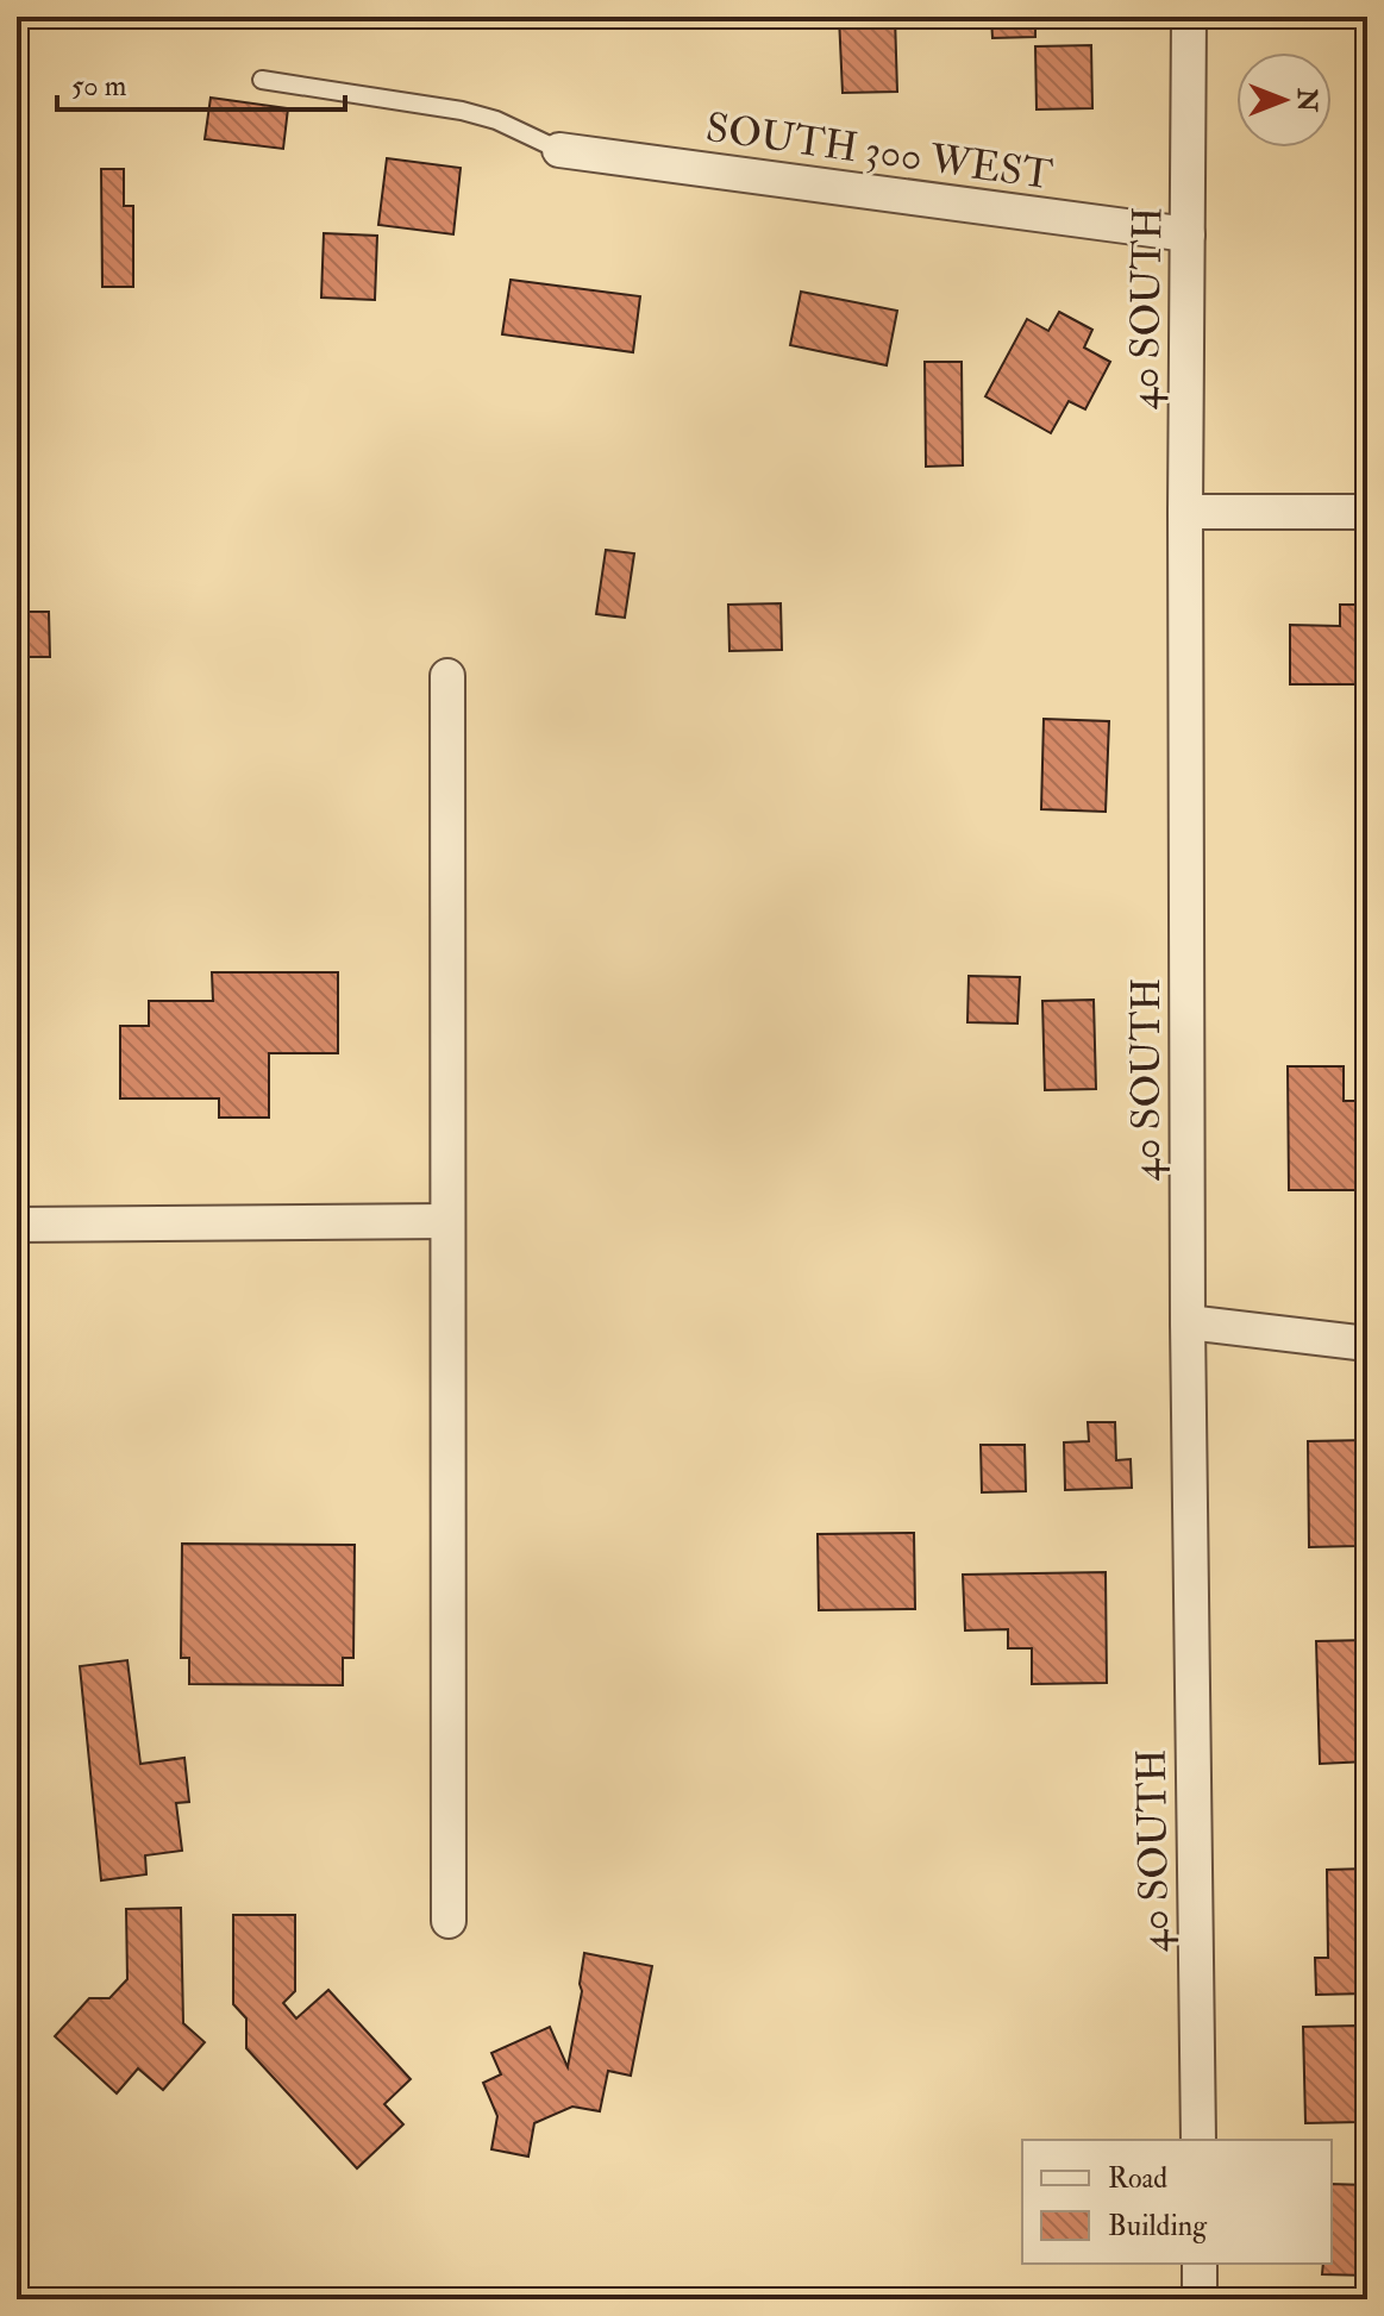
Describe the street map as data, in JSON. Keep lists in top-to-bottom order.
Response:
{
  "streets": {
    "street": ["SOUTH 300 WEST", "40 SOUTH"]
  },
  "crossings": [
    ["SOUTH 300 WEST", "40 SOUTH"]
  ],
  "legend": ["Road", "Building"],
  "scale_bar": "50 m",
  "north": "right"
}
